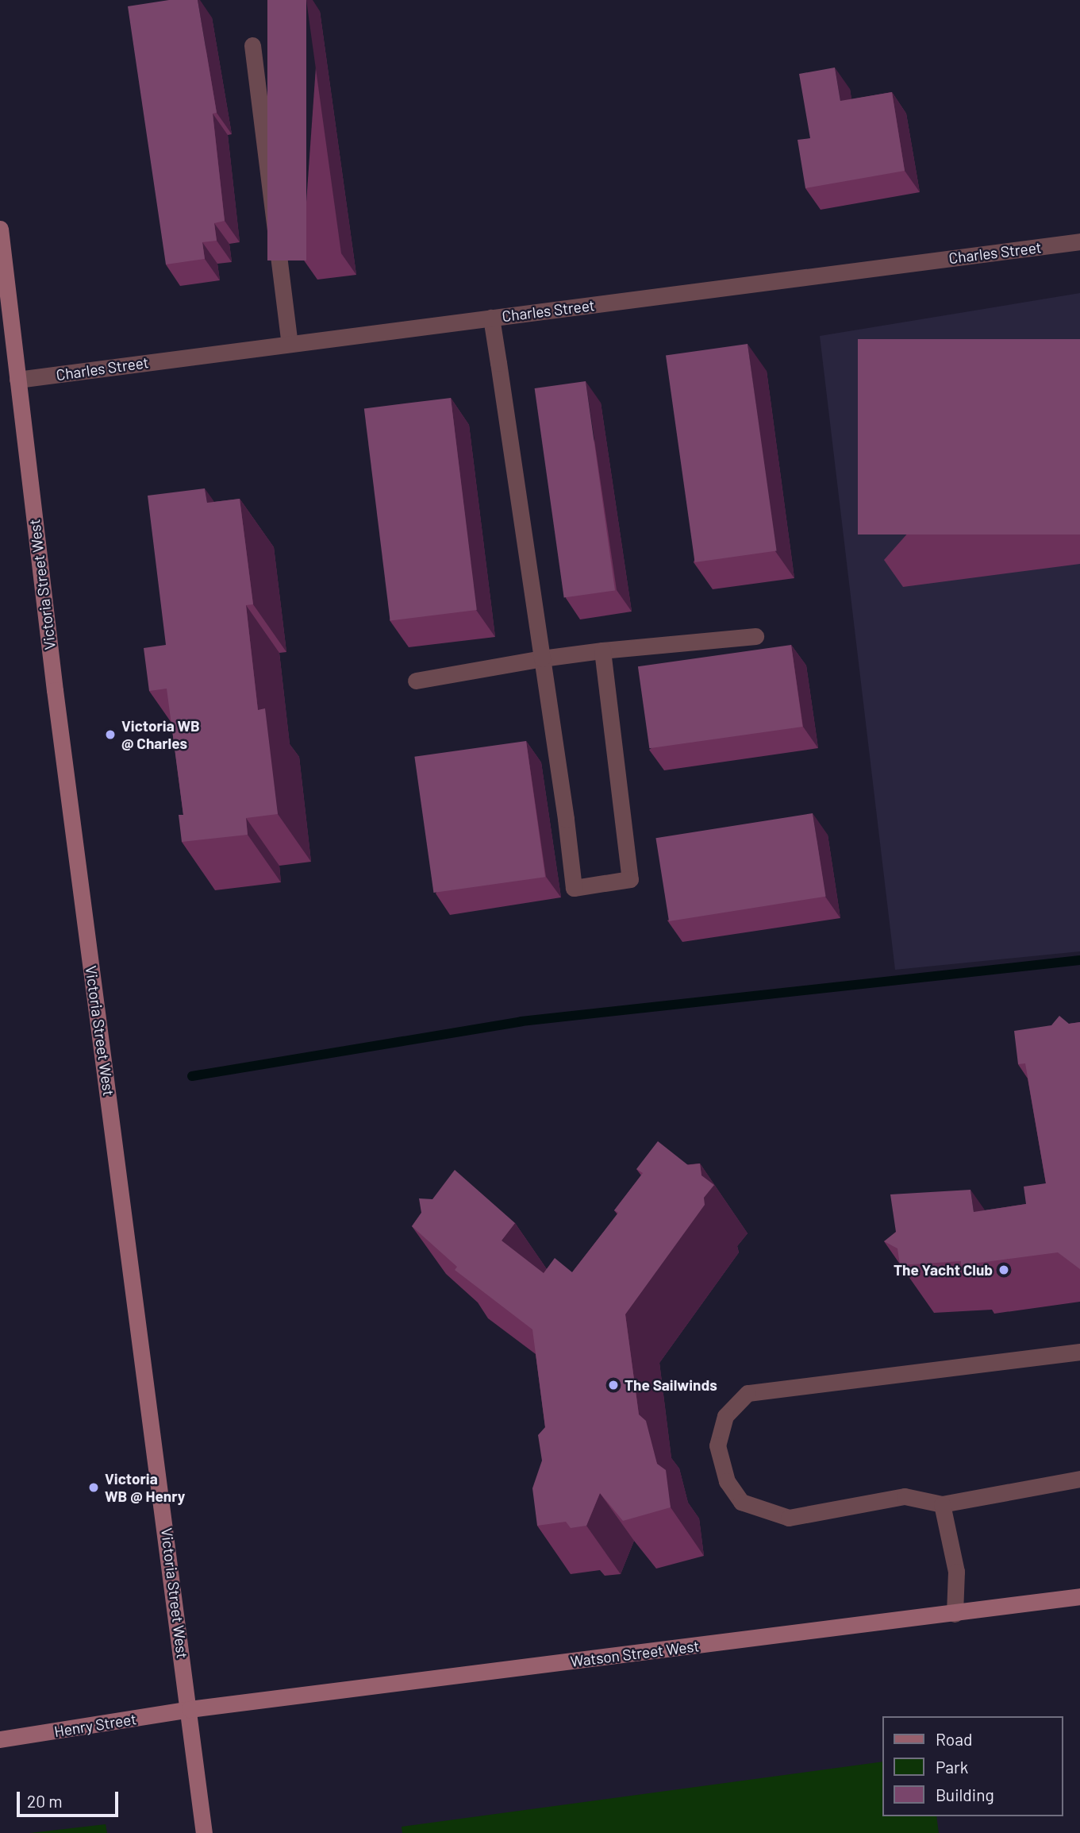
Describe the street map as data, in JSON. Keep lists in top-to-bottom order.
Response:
{
  "streets": {
    "main road": ["Victoria Street West", "Watson Street West", "Henry Street"],
    "street": ["Charles Street"]
  },
  "crossings": [
    ["Charles Street", "Victoria Street West"],
    ["Victoria Street West", "Watson Street West"],
    ["Victoria Street West", "Henry Street"],
    ["Watson Street West", "Henry Street"]
  ],
  "places": [
    "Victoria WB @ Charles",
    "The Yacht Club",
    "The Sailwinds",
    "Victoria WB @ Henry"
  ],
  "legend": ["Road", "Park", "Building"],
  "scale_bar": "20 m"
}
